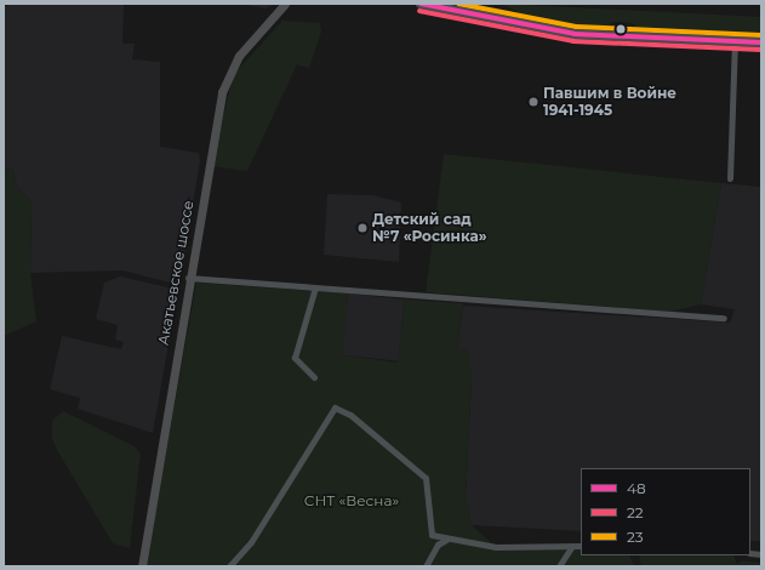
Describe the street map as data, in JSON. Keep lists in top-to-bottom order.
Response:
{
  "streets": {
    "main road": ["Акатьевское шоссе"]
  },
  "parks": ["СНТ «Весна»"],
  "places": ["Павшим в Войне 1941-1945", "Детский сад №7 «Росинка»"],
  "lines": ["transit line 48", "transit line 23", "transit line 22"],
  "legend": ["48", "22", "23"]
}
